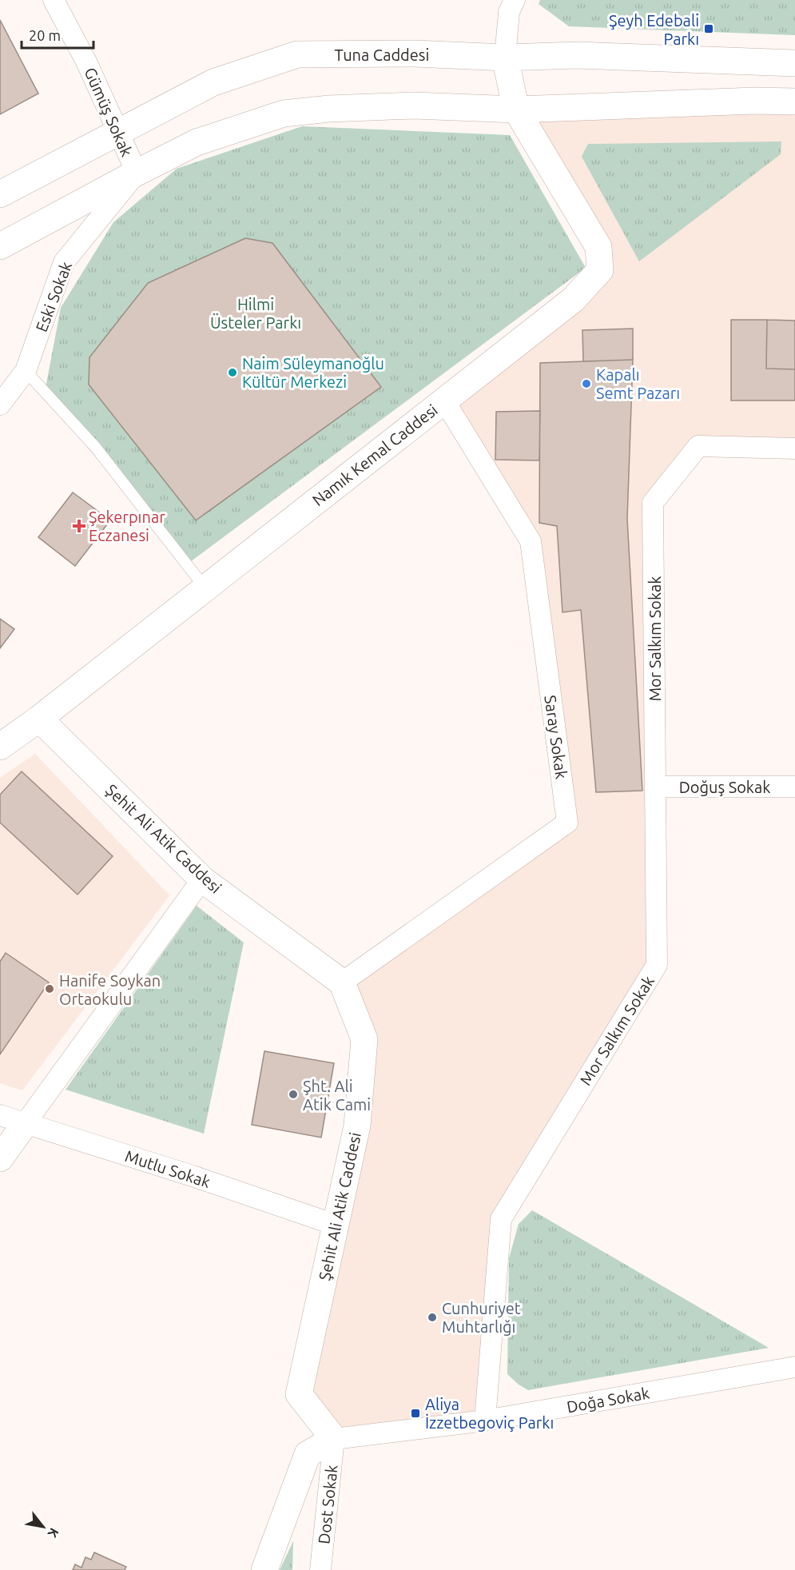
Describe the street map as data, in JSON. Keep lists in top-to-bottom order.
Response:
{
  "streets": {
    "street": [
      "Tuna Caddesi",
      "Gümüş Sokak",
      "Eski Sokak",
      "Namık Kemal Caddesi",
      "Mor Salkım Sokak",
      "Saray Sokak",
      "Doğuş Sokak",
      "Şehit Ali Atik Caddesi",
      "Mutlu Sokak",
      "Doğa Sokak",
      "Dost Sokak"
    ]
  },
  "crossings": [
    ["Tuna Caddesi", "Gümüş Sokak"],
    ["Tuna Caddesi", "Namık Kemal Caddesi"],
    ["Gümüş Sokak", "Eski Sokak"],
    ["Namık Kemal Caddesi", "Saray Sokak"],
    ["Namık Kemal Caddesi", "Şehit Ali Atik Caddesi"],
    ["Mor Salkım Sokak", "Doğuş Sokak"],
    ["Mor Salkım Sokak", "Doğa Sokak"],
    ["Saray Sokak", "Şehit Ali Atik Caddesi"],
    ["Şehit Ali Atik Caddesi", "Mutlu Sokak"],
    ["Şehit Ali Atik Caddesi", "Doğa Sokak"],
    ["Şehit Ali Atik Caddesi", "Dost Sokak"],
    ["Doğa Sokak", "Dost Sokak"]
  ],
  "parks": ["Hilmi Üsteler Parkı"],
  "places": {
    "transit": ["Şeyh Edebali Parkı", "Aliya İzzetbegoviç Parkı"],
    "other": [
      "Naim Süleymanoğlu Kültür Merkezi",
      "Kapalı Semt Pazarı",
      "Hanife Soykan Ortaokulu",
      "Şht. Ali Atik Cami",
      "Cunhuriyet Muhtarlığı"
    ],
    "health": ["Şekerpınar Eczanesi"]
  },
  "scale_bar": "20 m",
  "north": "bottom right"
}
